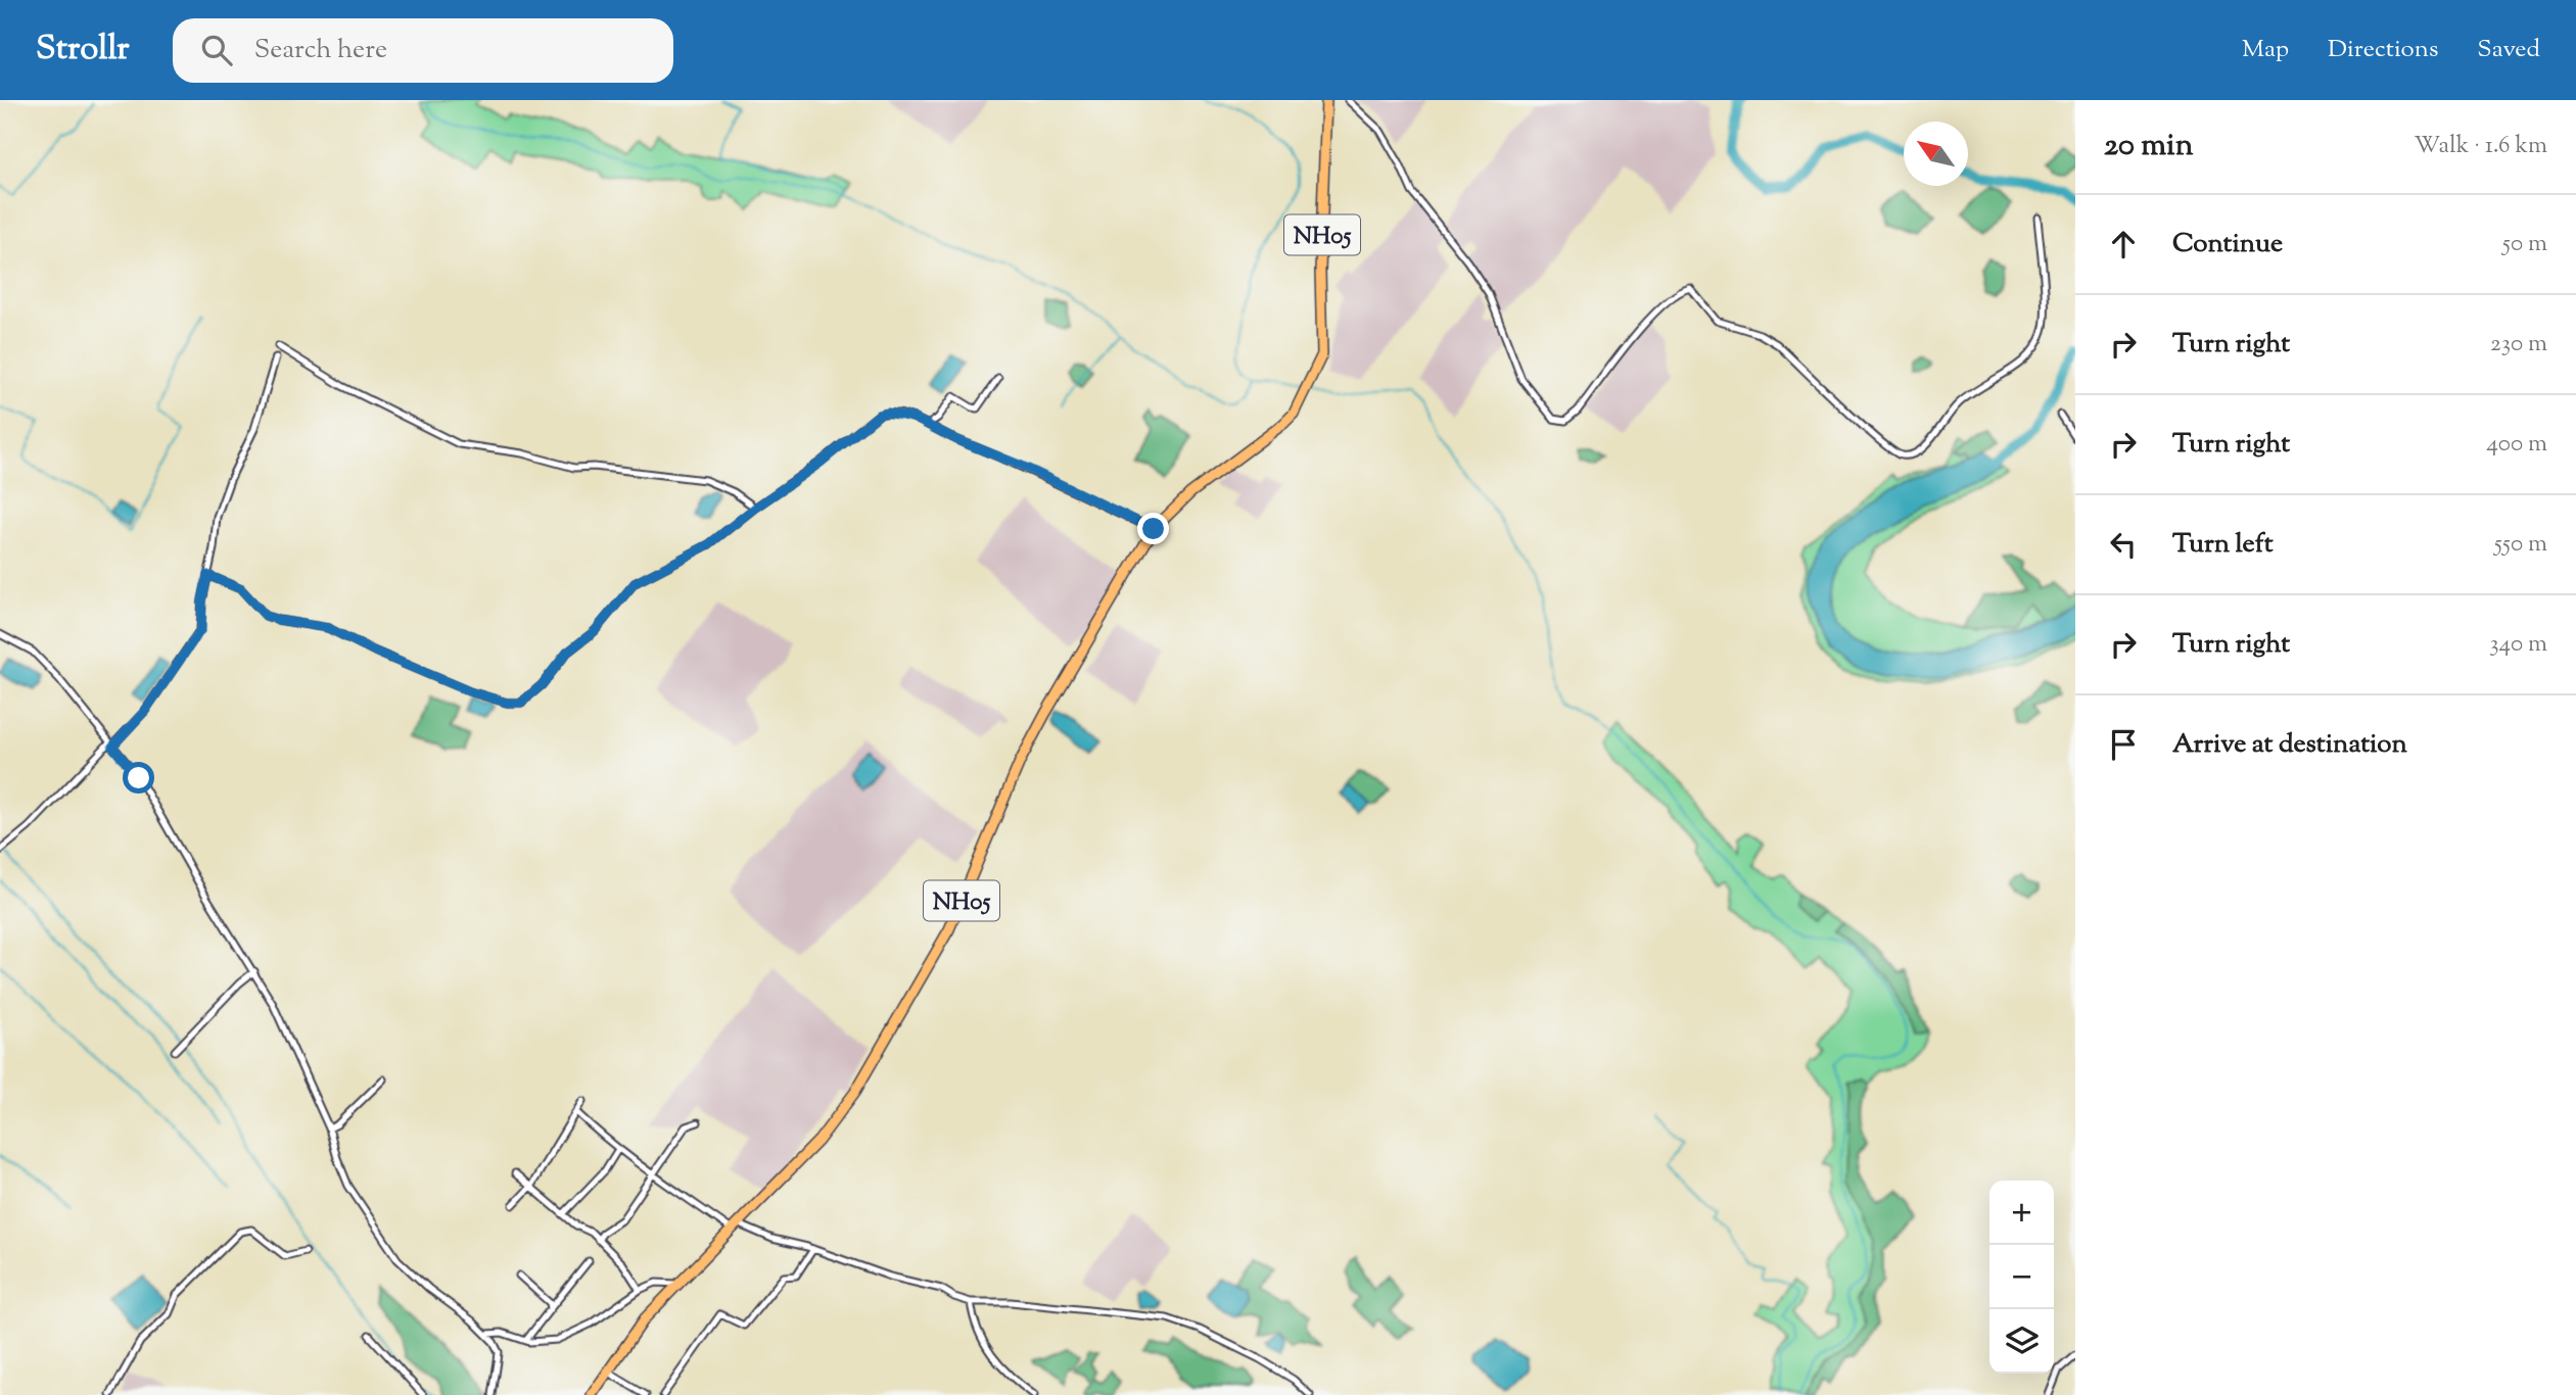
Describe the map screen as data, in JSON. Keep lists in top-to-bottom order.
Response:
{
  "streets": {
    "main road": ["NH05"]
  },
  "north": "top left",
  "page": {
    "header": "Strollr",
    "search": "Search here",
    "nav": ["Map", "Directions", "Saved"],
    "heading": ["20 min", "Walk · 1.6 km"],
    "list": [
      ["Continue", "50 m"],
      ["Turn right", "230 m"],
      ["Turn right", "400 m"],
      ["Turn left", "550 m"],
      ["Turn right", "340 m"],
      "Arrive at destination"
    ],
    "map_buttons": ["+", "−"]
  }
}
